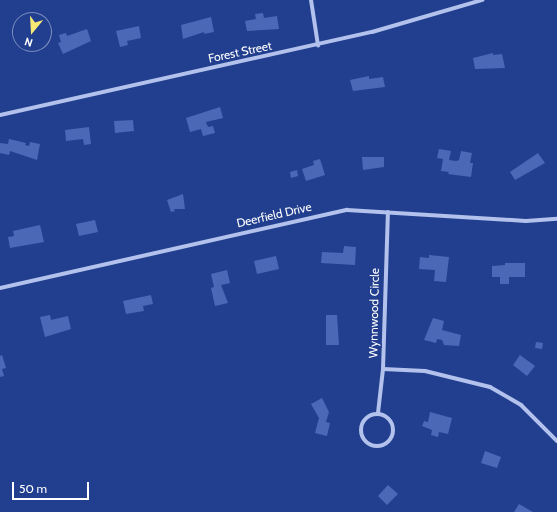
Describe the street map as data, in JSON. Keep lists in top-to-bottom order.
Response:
{
  "streets": {
    "street": ["Forest Street", "Deerfield Drive", "Wynnwood Circle"]
  },
  "crossings": [
    ["Deerfield Drive", "Wynnwood Circle"]
  ],
  "scale_bar": "50 m",
  "north": "bottom"
}
